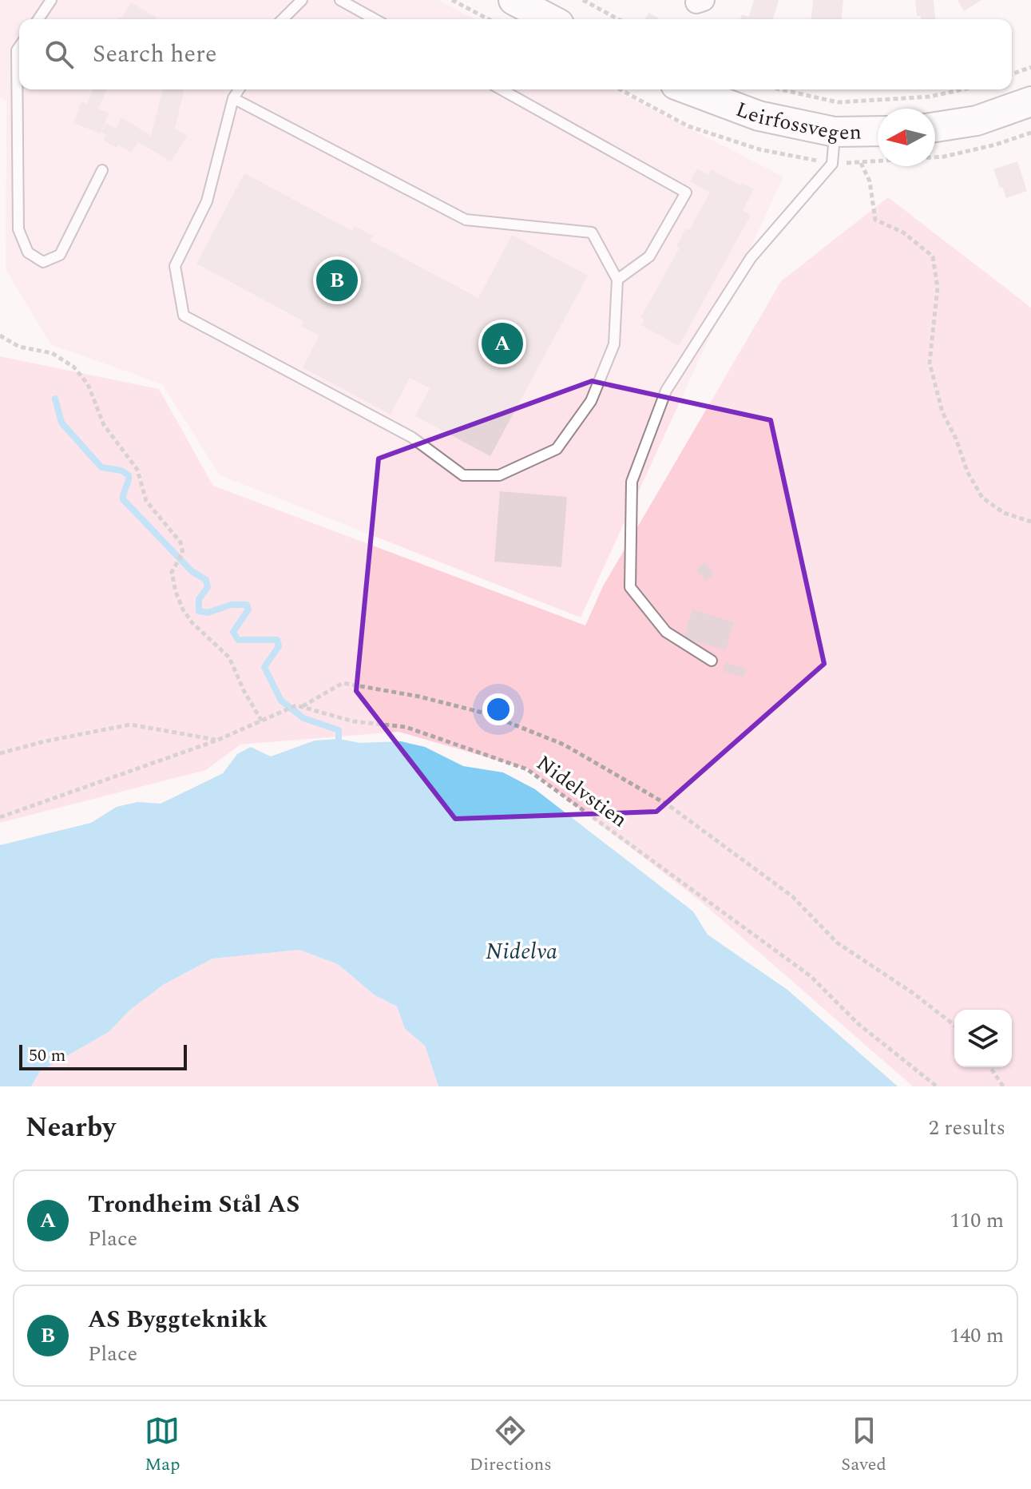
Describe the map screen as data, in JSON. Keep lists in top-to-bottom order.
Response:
{
  "streets": {
    "street": ["Leirfossvegen"],
    "path": ["Nidelvstien"]
  },
  "water": ["Nidelva"],
  "scale_bar": "50 m",
  "north": "left",
  "page": {
    "search": "Search here",
    "pins": ["B", "A"],
    "scale": "50 m",
    "heading": ["Nearby", "2 results"],
    "list": [
      {
        "mark": "A",
        "name": "Trondheim Stål AS",
        "note": "Place",
        "value": "110 m"
      },
      {
        "mark": "B",
        "name": "AS Byggteknikk",
        "note": "Place",
        "value": "140 m"
      }
    ],
    "nav": ["Map", "Directions", "Saved"]
  }
}
